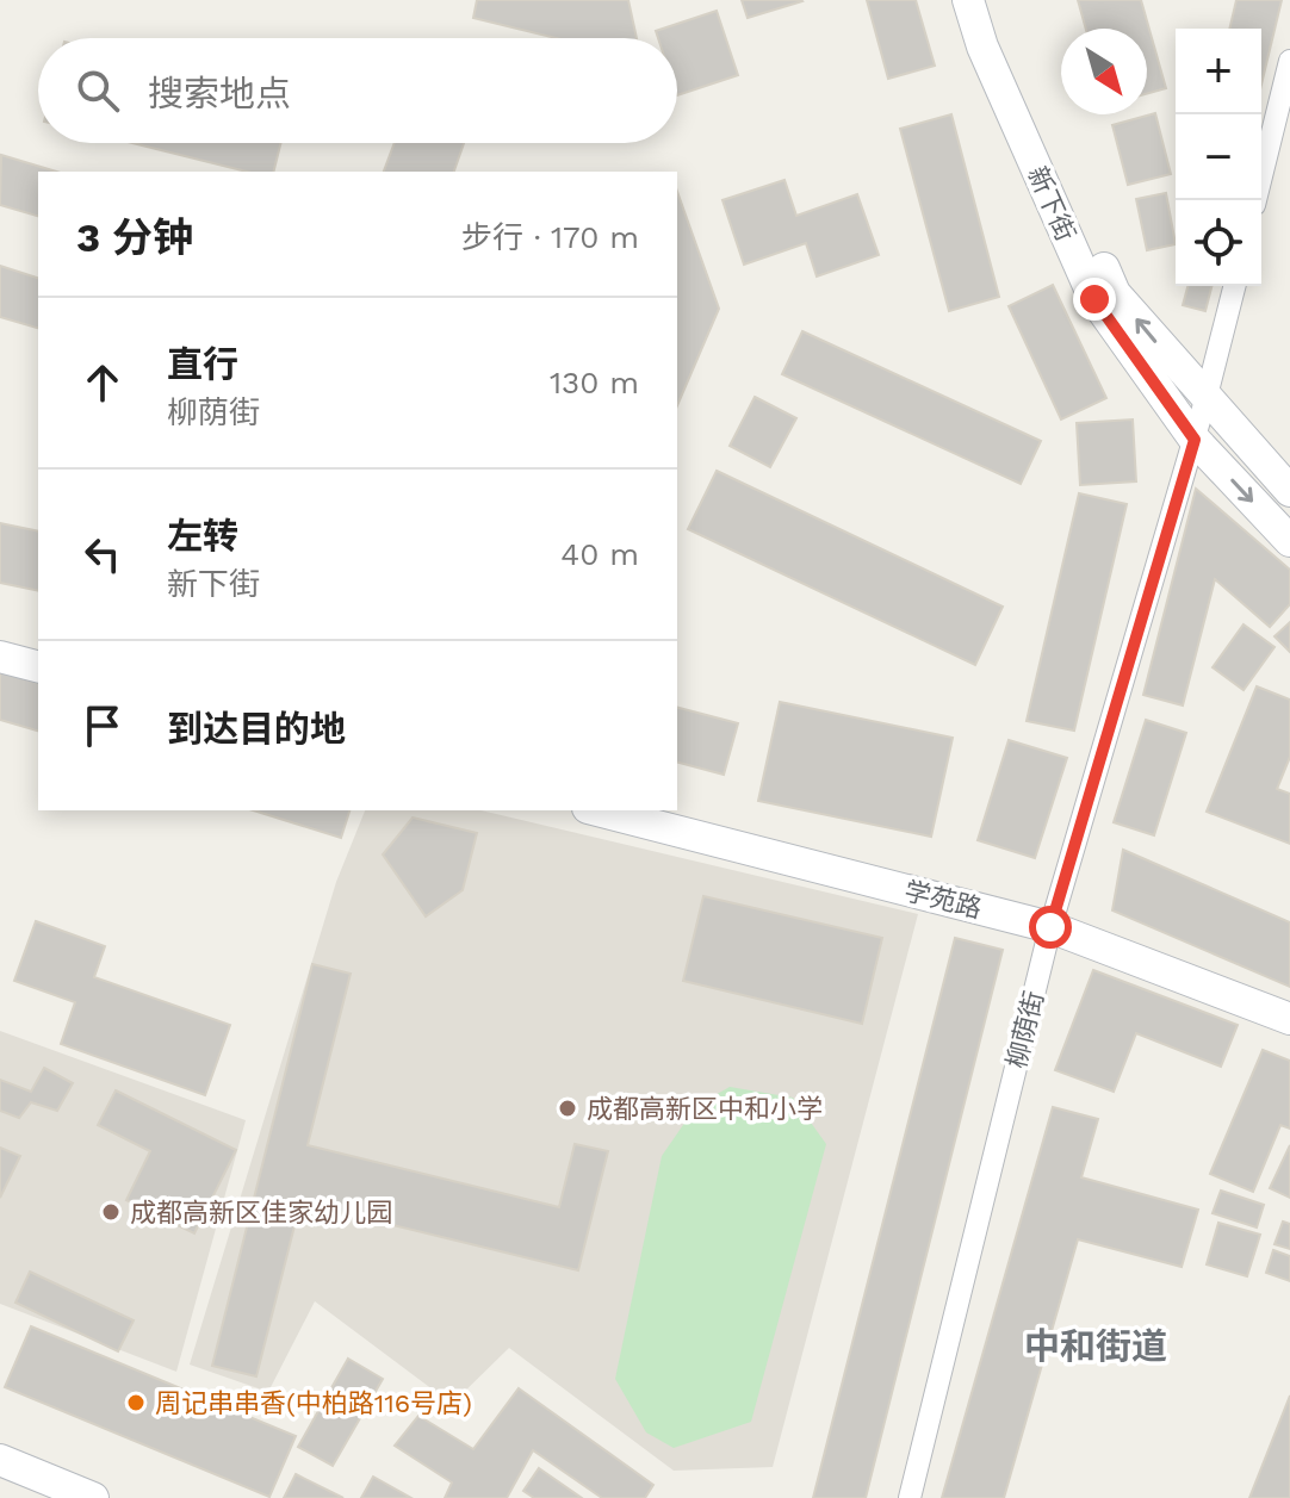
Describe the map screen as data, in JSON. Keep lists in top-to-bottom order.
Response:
{
  "streets": {
    "main road": ["新下街", "学苑路"],
    "street": ["柳荫街"]
  },
  "crossings": [
    ["新下街", "柳荫街"],
    ["学苑路", "柳荫街"]
  ],
  "districts": ["中和街道"],
  "places": ["成都高新区中和小学", "成都高新区佳家幼儿园", "周记串串香(中柏路116号店)"],
  "north": "bottom right",
  "page": {
    "map_buttons": ["+", "−"],
    "search": "搜索地点",
    "heading": ["3 分钟", "步行 · 170 m"],
    "list": [
      ["直行", "柳荫街", "130 m"],
      ["左转", "新下街", "40 m"],
      "到达目的地"
    ]
  }
}
